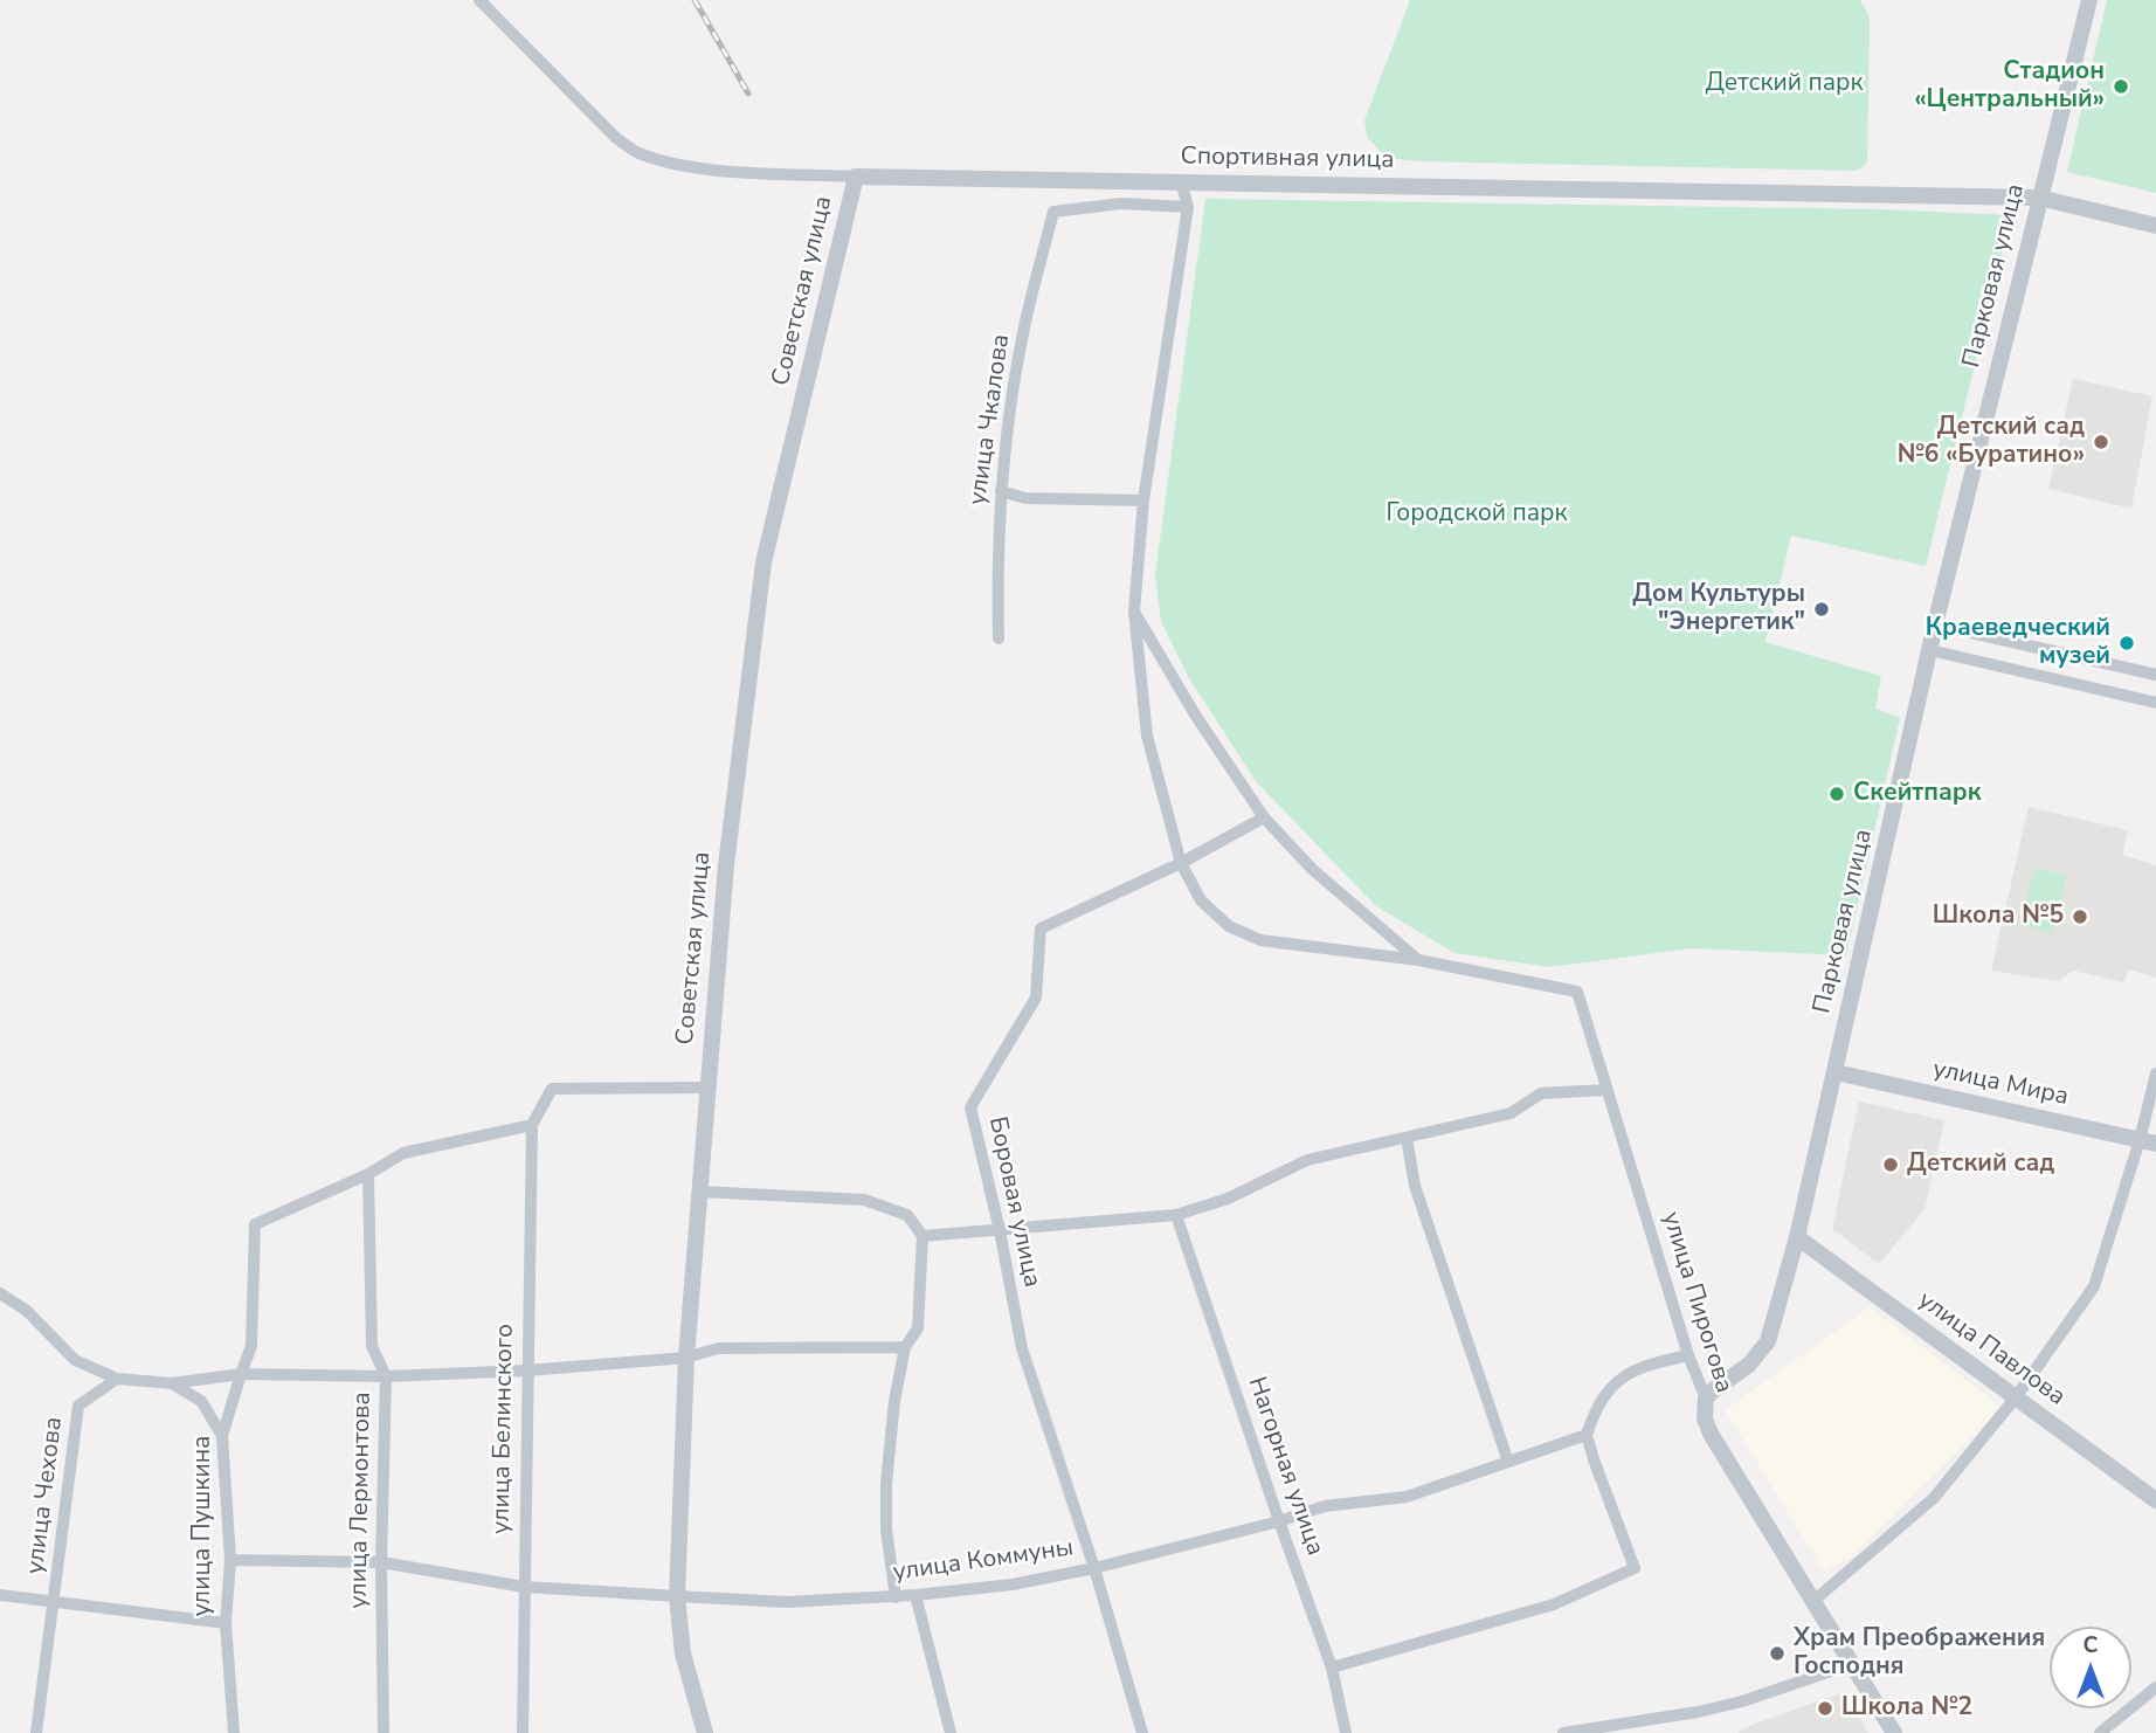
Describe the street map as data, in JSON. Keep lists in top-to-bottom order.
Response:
{
  "streets": {
    "street": [
      "Спортивная улица",
      "Парковая улица",
      "Советская улица",
      "улица Чкалова",
      "улица Мира",
      "Боровая улица",
      "улица Пирогова",
      "улица Павлова",
      "улица Белинского",
      "Нагорная улица",
      "улица Чехова",
      "улица Лермонтова",
      "улица Пушкина",
      "улица Коммуны"
    ]
  },
  "crossings": [
    ["Спортивная улица", "Парковая улица"],
    ["Спортивная улица", "Советская улица"],
    ["Парковая улица", "улица Мира"],
    ["Парковая улица", "улица Пирогова"],
    ["Парковая улица", "улица Павлова"],
    ["Советская улица", "улица Коммуны"],
    ["Боровая улица", "улица Коммуны"],
    ["улица Белинского", "улица Коммуны"],
    ["Нагорная улица", "улица Коммуны"],
    ["улица Лермонтова", "улица Пушкина"],
    ["улица Лермонтова", "улица Коммуны"],
    ["улица Пушкина", "улица Коммуны"]
  ],
  "parks": ["Детский парк", "Городской парк"],
  "places": [
    "Стадион «Центральный»",
    "Детский сад №6 «Буратино»",
    "Дом Культуры \"Энергетик\"",
    "Краеведческий музей",
    "Скейтпарк",
    "Школа №5",
    "Детский сад",
    "Храм Преображения Господня",
    "Школа №2"
  ],
  "north": "top"
}
